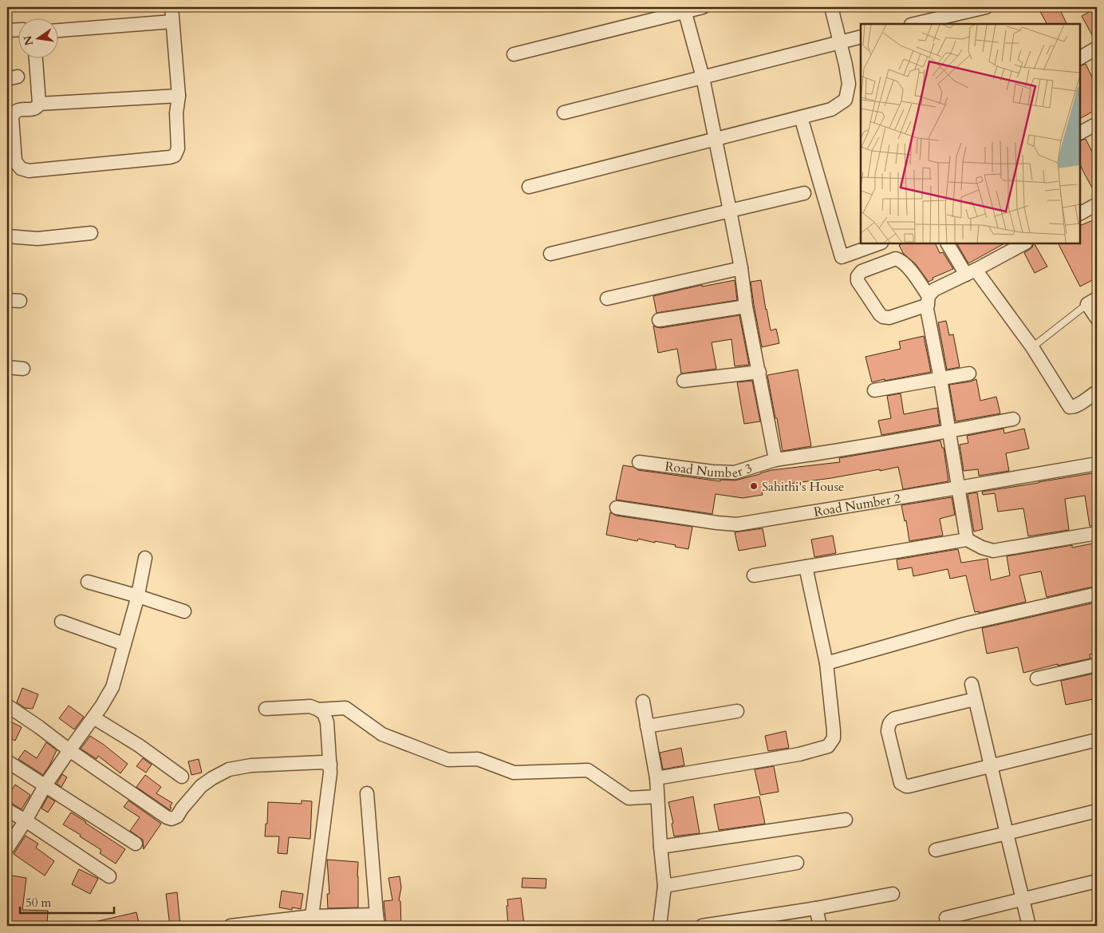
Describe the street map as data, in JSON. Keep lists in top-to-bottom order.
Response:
{
  "streets": {
    "street": ["Road Number 3", "Road Number 2"]
  },
  "places": ["Sahithi's House"],
  "scale_bar": "50 m",
  "north": "left"
}
